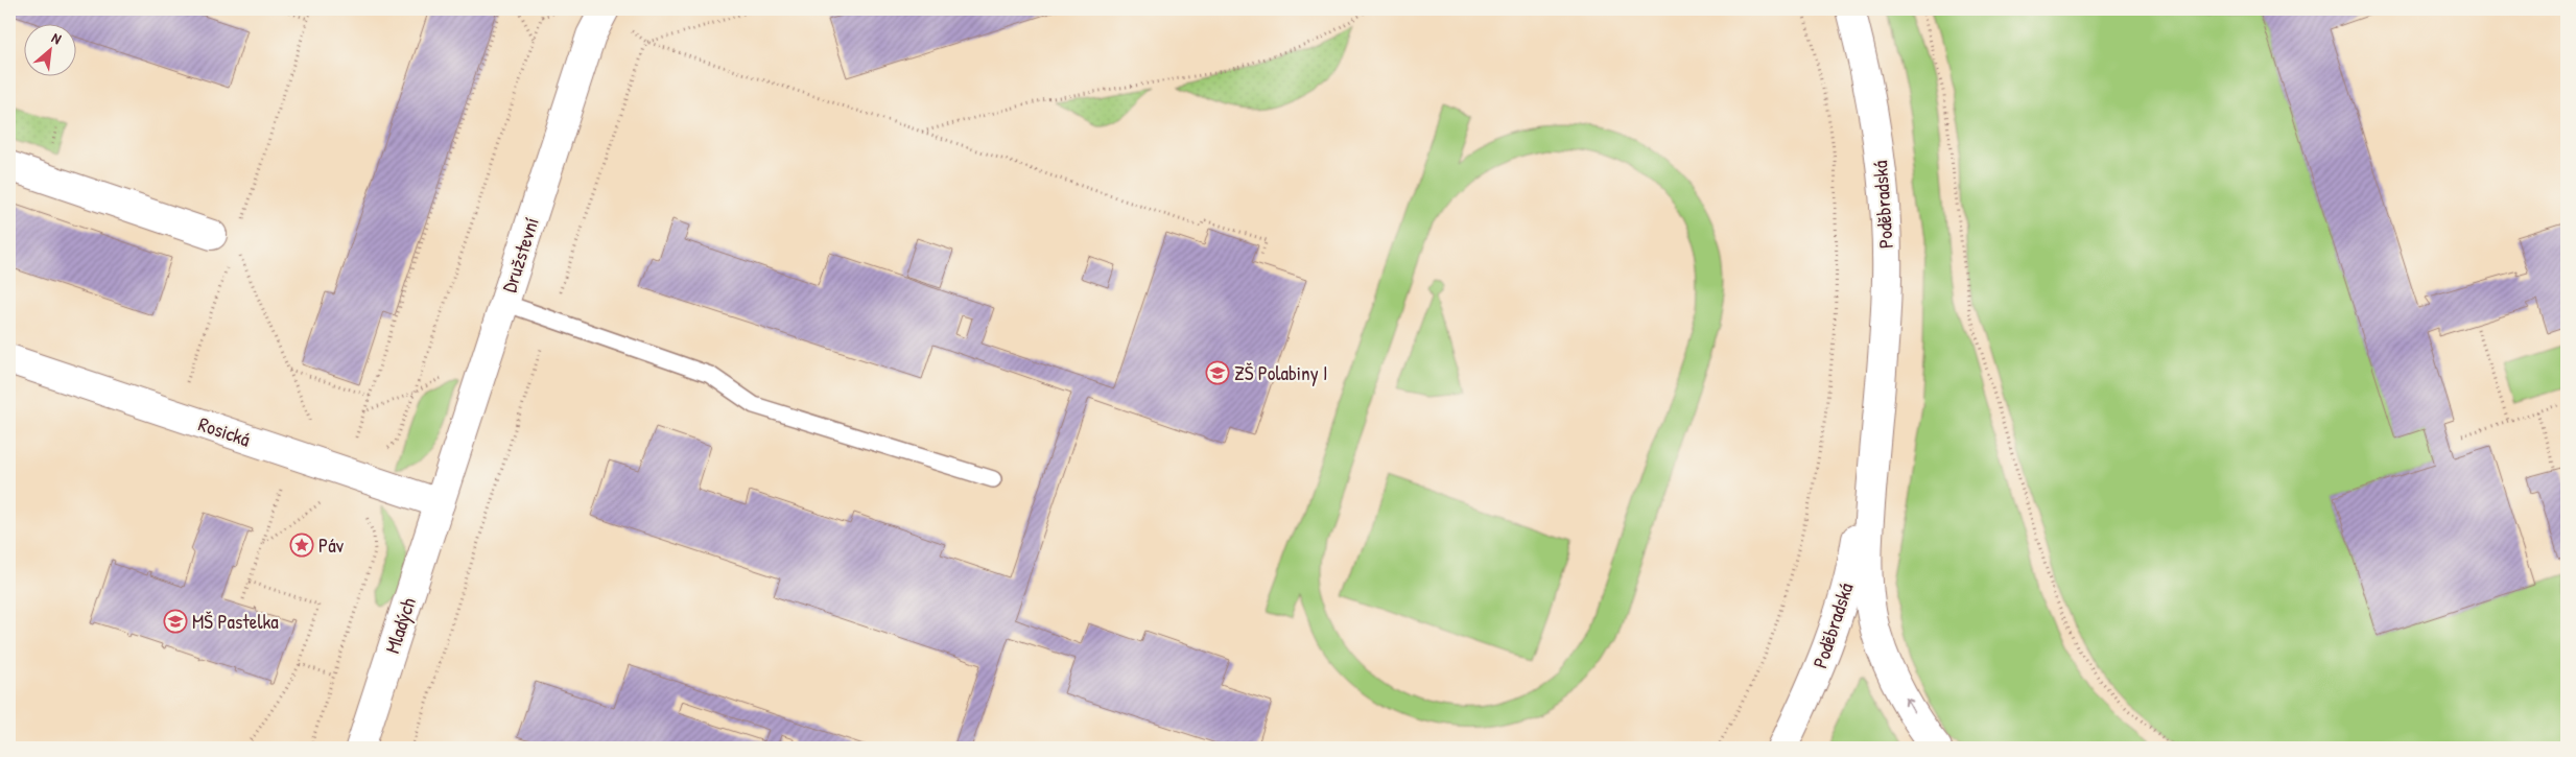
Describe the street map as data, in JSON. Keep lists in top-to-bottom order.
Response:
{
  "streets": {
    "street": [
      "Poděbradská",
      "Družstevní",
      "Rosická",
      "Mladých"
    ]
  },
  "crossings": [
    ["Družstevní", "Rosická"],
    ["Družstevní", "Mladých"],
    ["Rosická", "Mladých"]
  ],
  "places": {
    "school or university": ["ZŠ Polabiny I", "MŠ Pastelka"],
    "place": ["Páv"]
  },
  "north": "top right"
}
